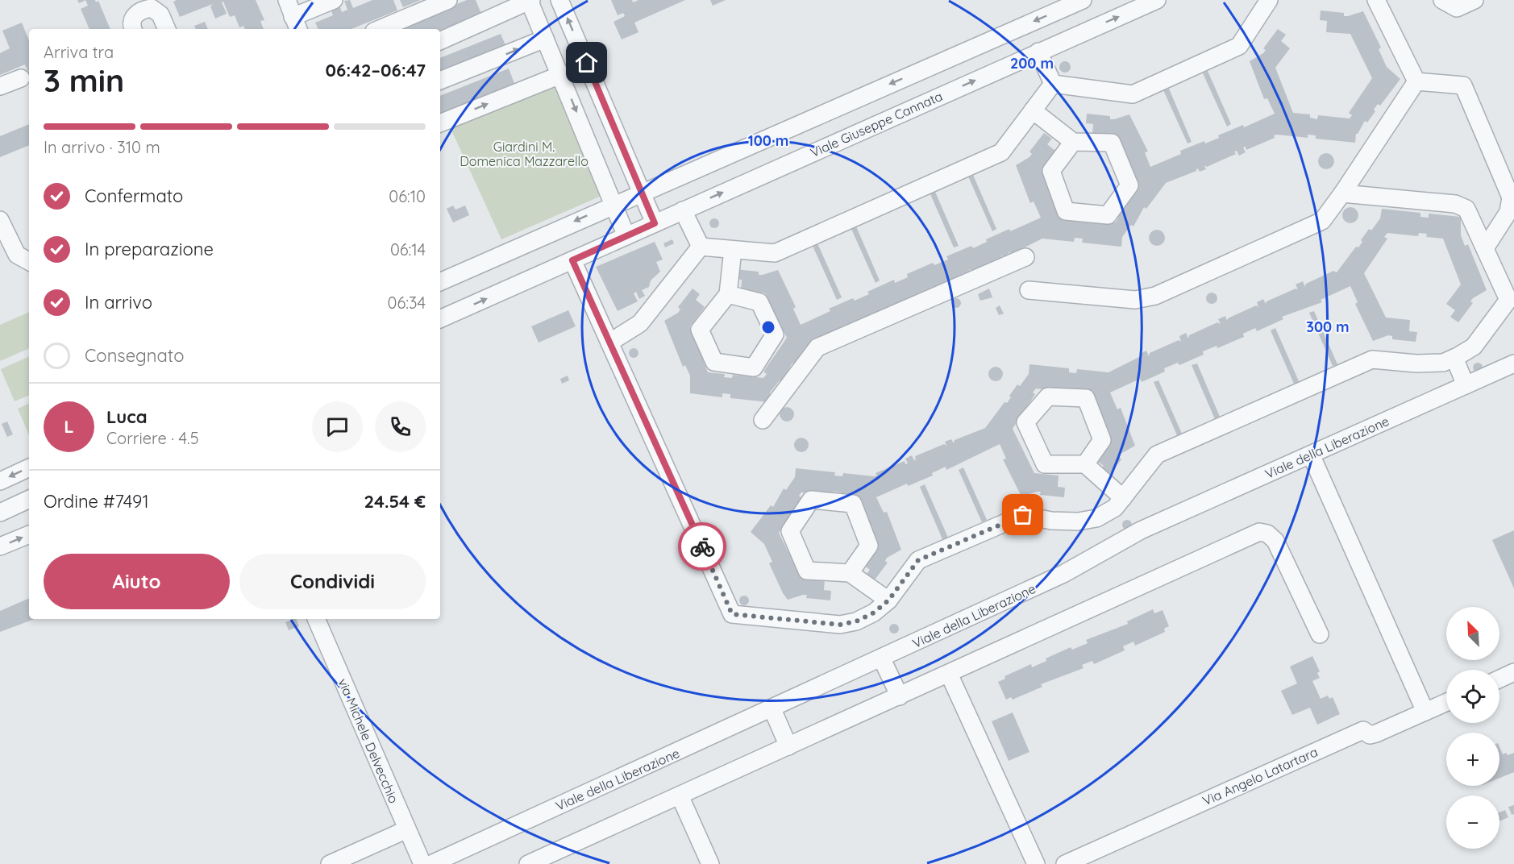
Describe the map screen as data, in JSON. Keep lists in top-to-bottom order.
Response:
{
  "streets": {
    "street": [
      "Viale Giuseppe Cannata",
      "Viale della Liberazione",
      "via Michele Delvecchio",
      "Via Angelo Latartara"
    ]
  },
  "parks": ["Giardini M. Domenica Mazzarello"],
  "north": "top left",
  "page": {
    "heading": ["3 min", "Arriva tra", "06:42–06:47"],
    "panel": [
      "Luca",
      "Corriere · 4.5",
      "Ordine #7491",
      "24.54 €"
    ],
    "bar": "In arrivo · 310 m",
    "list": [
      ["Confermato", "06:10"],
      ["In preparazione", "06:14"],
      ["In arrivo", "06:34"],
      "Consegnato"
    ],
    "round": "L",
    "buttons": ["Aiuto", "Condividi"],
    "map_buttons": ["+", "−"]
  },
  "rings": ["200 m", "100 m", "300 m"]
}
